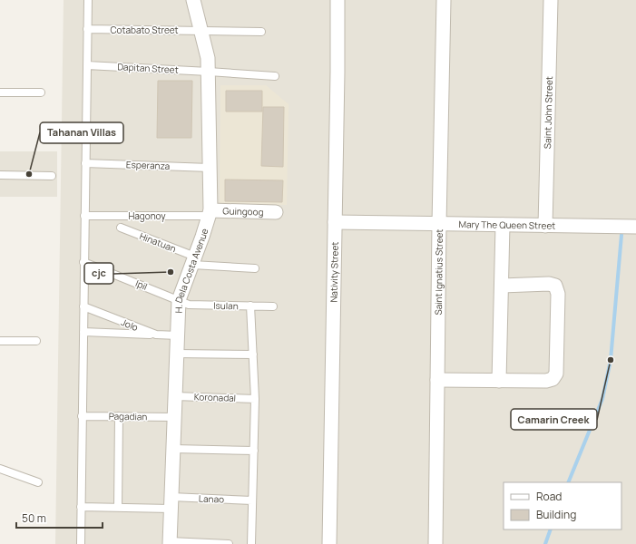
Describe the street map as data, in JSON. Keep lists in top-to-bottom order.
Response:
{
  "streets": {
    "street": [
      "Saint John Street",
      "Guingoog",
      "Mary The Queen Street",
      "H. Dela Costa Avenue",
      "Nativity Street",
      "Saint Ignatius Street"
    ],
    "lane": [
      "Cotabato Street",
      "Dapitan Street",
      "Esperanza",
      "Hagonoy",
      "Hinatuan",
      "Ipil",
      "Isulan",
      "Jolo",
      "Koronadal",
      "Pagadian",
      "Lanao"
    ]
  },
  "crossings": [
    ["Cotabato Street", "H. Dela Costa Avenue"],
    ["Dapitan Street", "H. Dela Costa Avenue"],
    ["Saint John Street", "Mary The Queen Street"],
    ["Esperanza", "H. Dela Costa Avenue"],
    ["Guingoog", "Hagonoy"],
    ["Guingoog", "H. Dela Costa Avenue"],
    ["Hagonoy", "H. Dela Costa Avenue"],
    ["Mary The Queen Street", "Nativity Street"],
    ["Mary The Queen Street", "Saint Ignatius Street"],
    ["Hinatuan", "H. Dela Costa Avenue"],
    ["H. Dela Costa Avenue", "Ipil"],
    ["H. Dela Costa Avenue", "Isulan"],
    ["H. Dela Costa Avenue", "Jolo"],
    ["H. Dela Costa Avenue", "Koronadal"],
    ["H. Dela Costa Avenue", "Pagadian"],
    ["H. Dela Costa Avenue", "Lanao"],
    ["Ipil", "Isulan"]
  ],
  "places": ["Tahanan Villas", "cjc", "Camarin Creek"],
  "legend": ["Road", "Building"],
  "scale_bar": "50 m"
}
